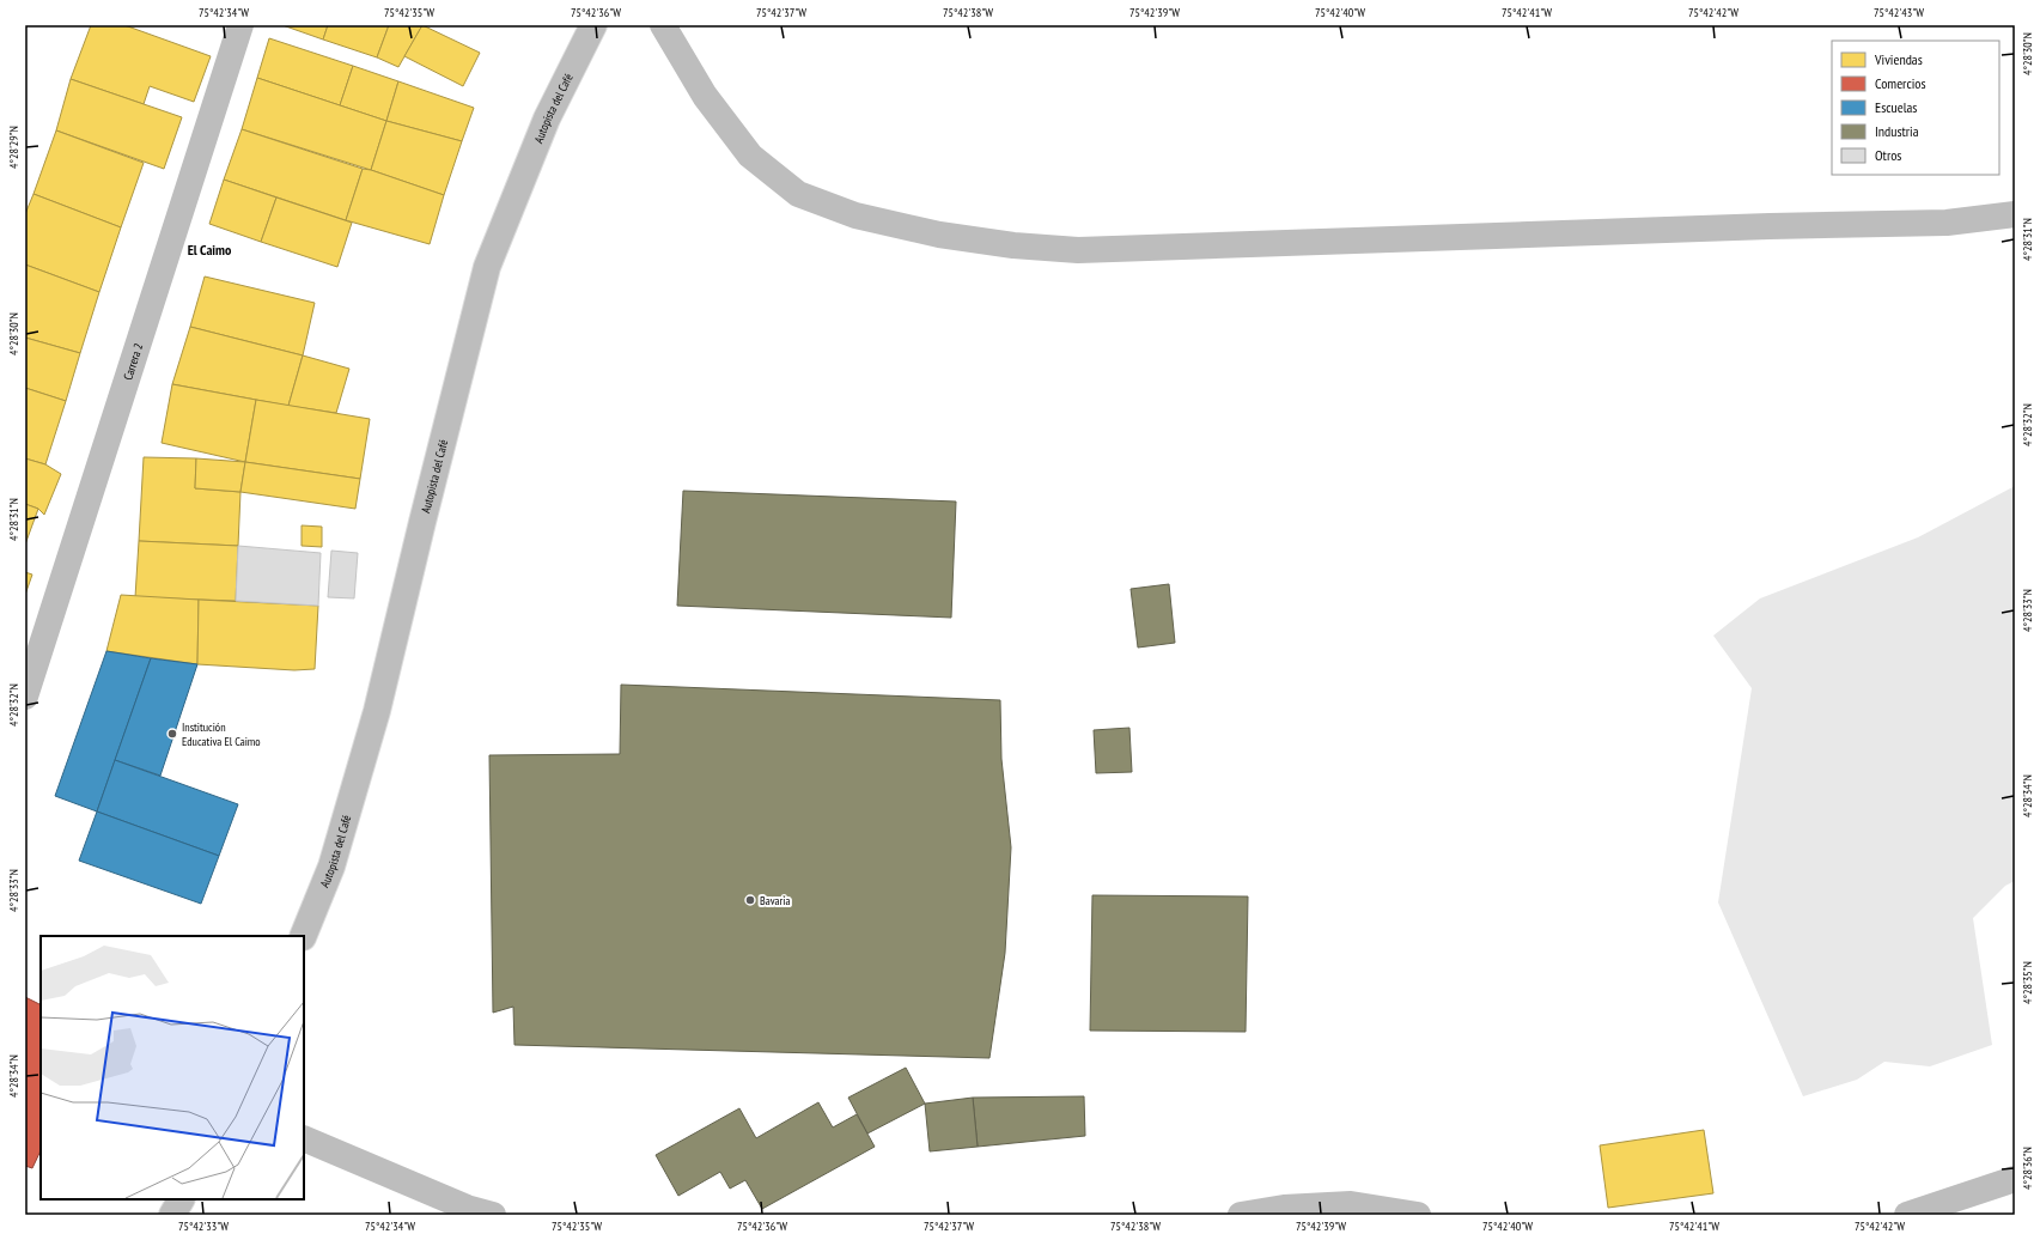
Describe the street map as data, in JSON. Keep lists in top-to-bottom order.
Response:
{
  "streets": {
    "main road": ["Autopista del Café", "Carrera 2"]
  },
  "districts": ["El Caimo"],
  "places": ["Institución Educativa El Caimo", "Bavaria"],
  "legend": [
    "Viviendas",
    "Comercios",
    "Escuelas",
    "Industria",
    "Otros"
  ],
  "coordinates": [
    "75°42'34\"W",
    "75°42'35\"W",
    "75°42'36\"W",
    "75°42'37\"W",
    "75°42'38\"W",
    "75°42'39\"W",
    "75°42'40\"W",
    "75°42'41\"W",
    "75°42'42\"W",
    "75°42'43\"W",
    "4°28'30\"N",
    "4°28'29\"N",
    "4°28'31\"N",
    "4°28'32\"N",
    "4°28'33\"N",
    "4°28'34\"N",
    "4°28'35\"N",
    "4°28'36\"N",
    "75°42'33\"W"
  ]
}
